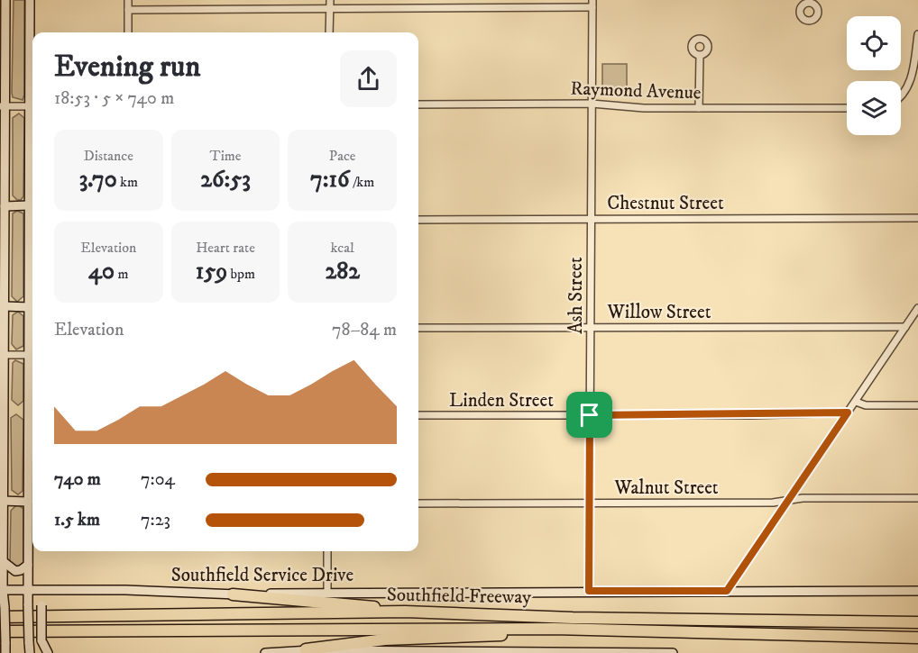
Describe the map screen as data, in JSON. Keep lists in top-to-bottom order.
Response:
{
  "streets": {
    "highway": ["Southfield Freeway"],
    "main road": ["Southfield Service Drive"],
    "street": [
      "Raymond Avenue",
      "Chestnut Street",
      "Ash Street",
      "Willow Street",
      "Linden Street",
      "Walnut Street"
    ]
  },
  "crossings": [
    ["Raymond Avenue", "Ash Street"],
    ["Chestnut Street", "Ash Street"],
    ["Ash Street", "Willow Street"],
    ["Ash Street", "Linden Street"],
    ["Ash Street", "Walnut Street"],
    ["Ash Street", "Southfield Service Drive"]
  ],
  "page": {
    "heading": ["Evening run", "18:53 · 5 × 740 m"],
    "stats": [
      ["Distance", "3.70 km"],
      ["Time", "26:53"],
      ["Pace", "7:16 /km"],
      ["Elevation", "40 m"],
      ["Heart rate", "159 bpm"],
      ["kcal", "282"]
    ],
    "chart": ["Elevation", "78–84 m"],
    "list": [
      {
        "name": "740 m",
        "note": "7:04"
      },
      {
        "name": "1.5 km",
        "note": "7:23"
      }
    ]
  }
}
